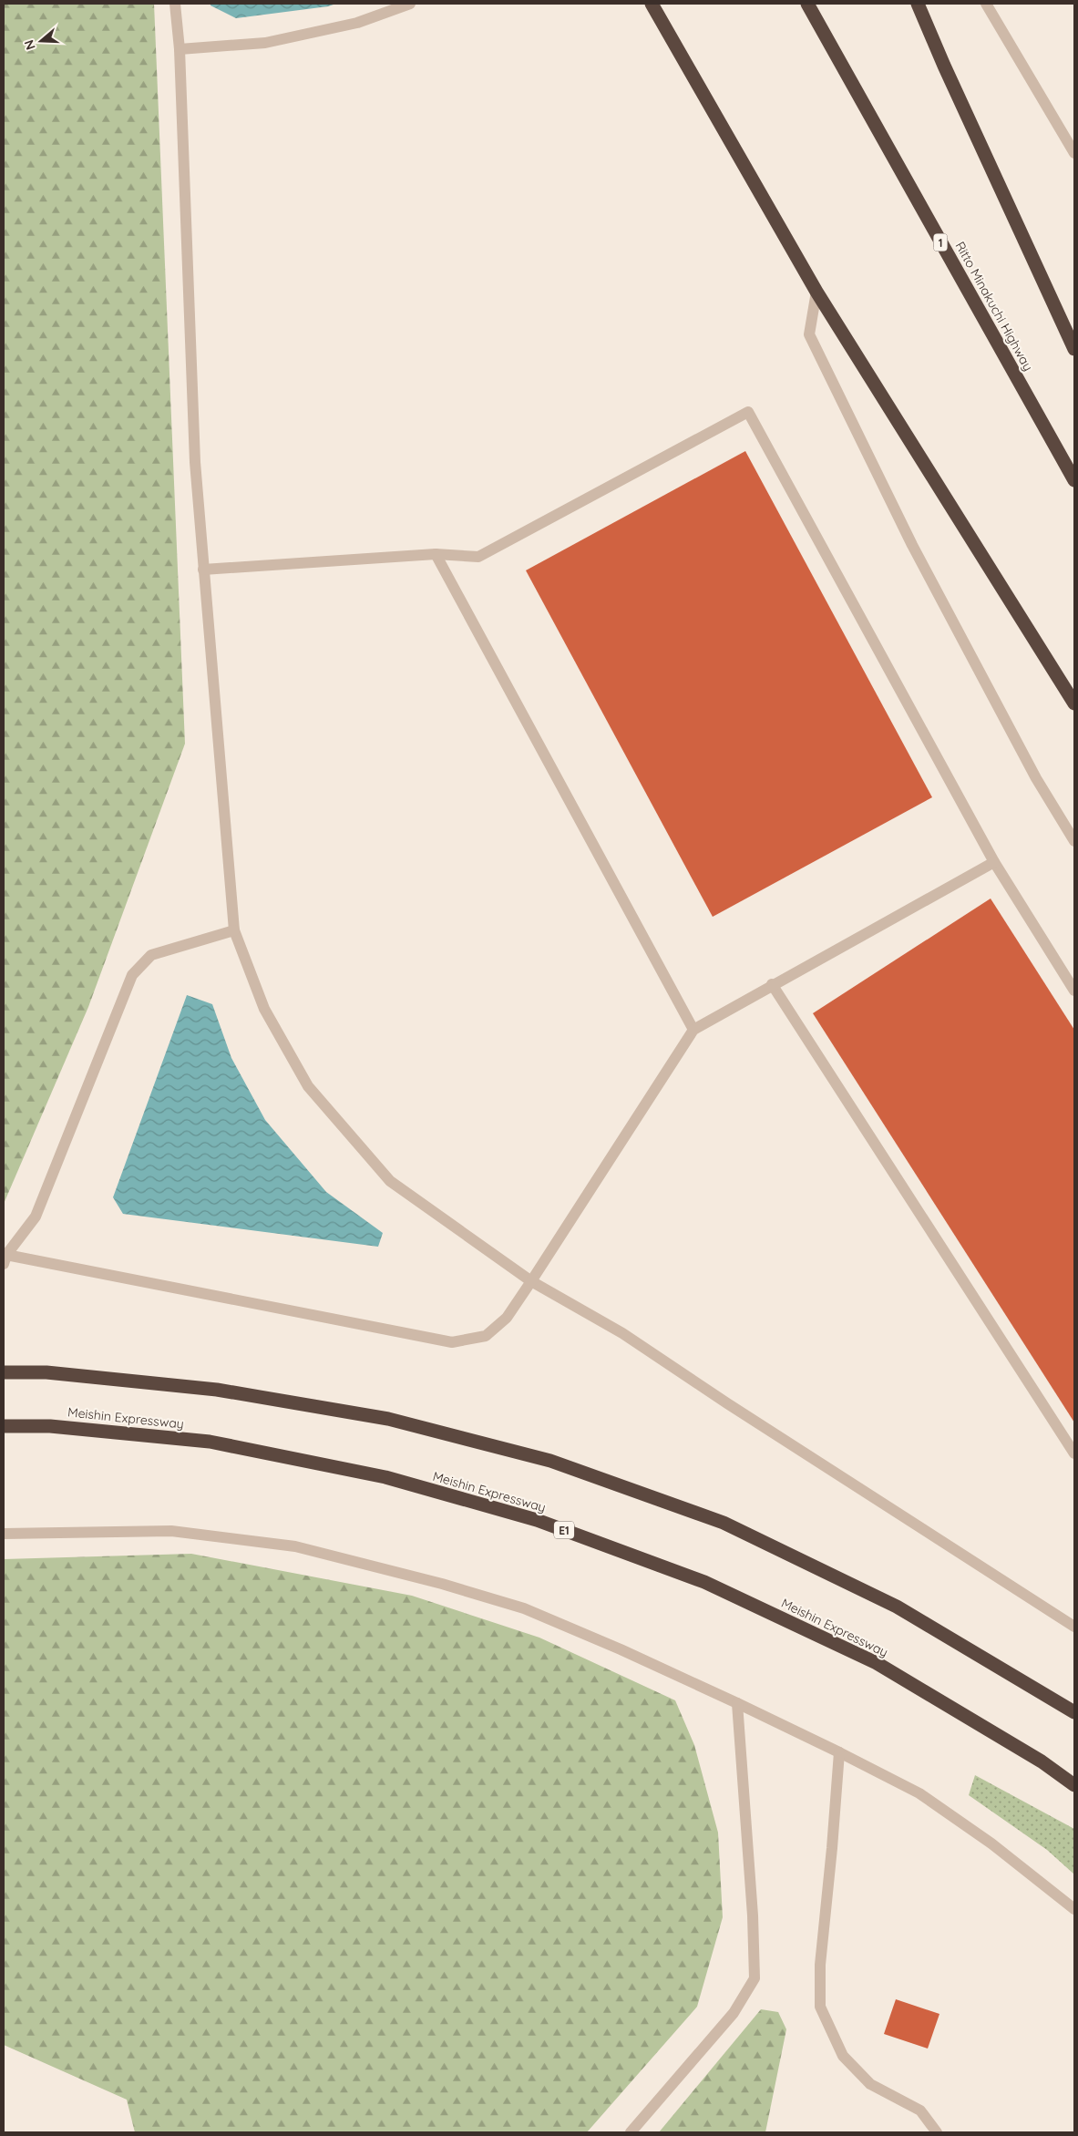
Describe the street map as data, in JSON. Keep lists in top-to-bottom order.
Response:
{
  "streets": {
    "highway": [
      "1",
      "Ritto Minakuchi Highway",
      "Meishin Expressway",
      "E1"
    ]
  },
  "north": "left"
}
